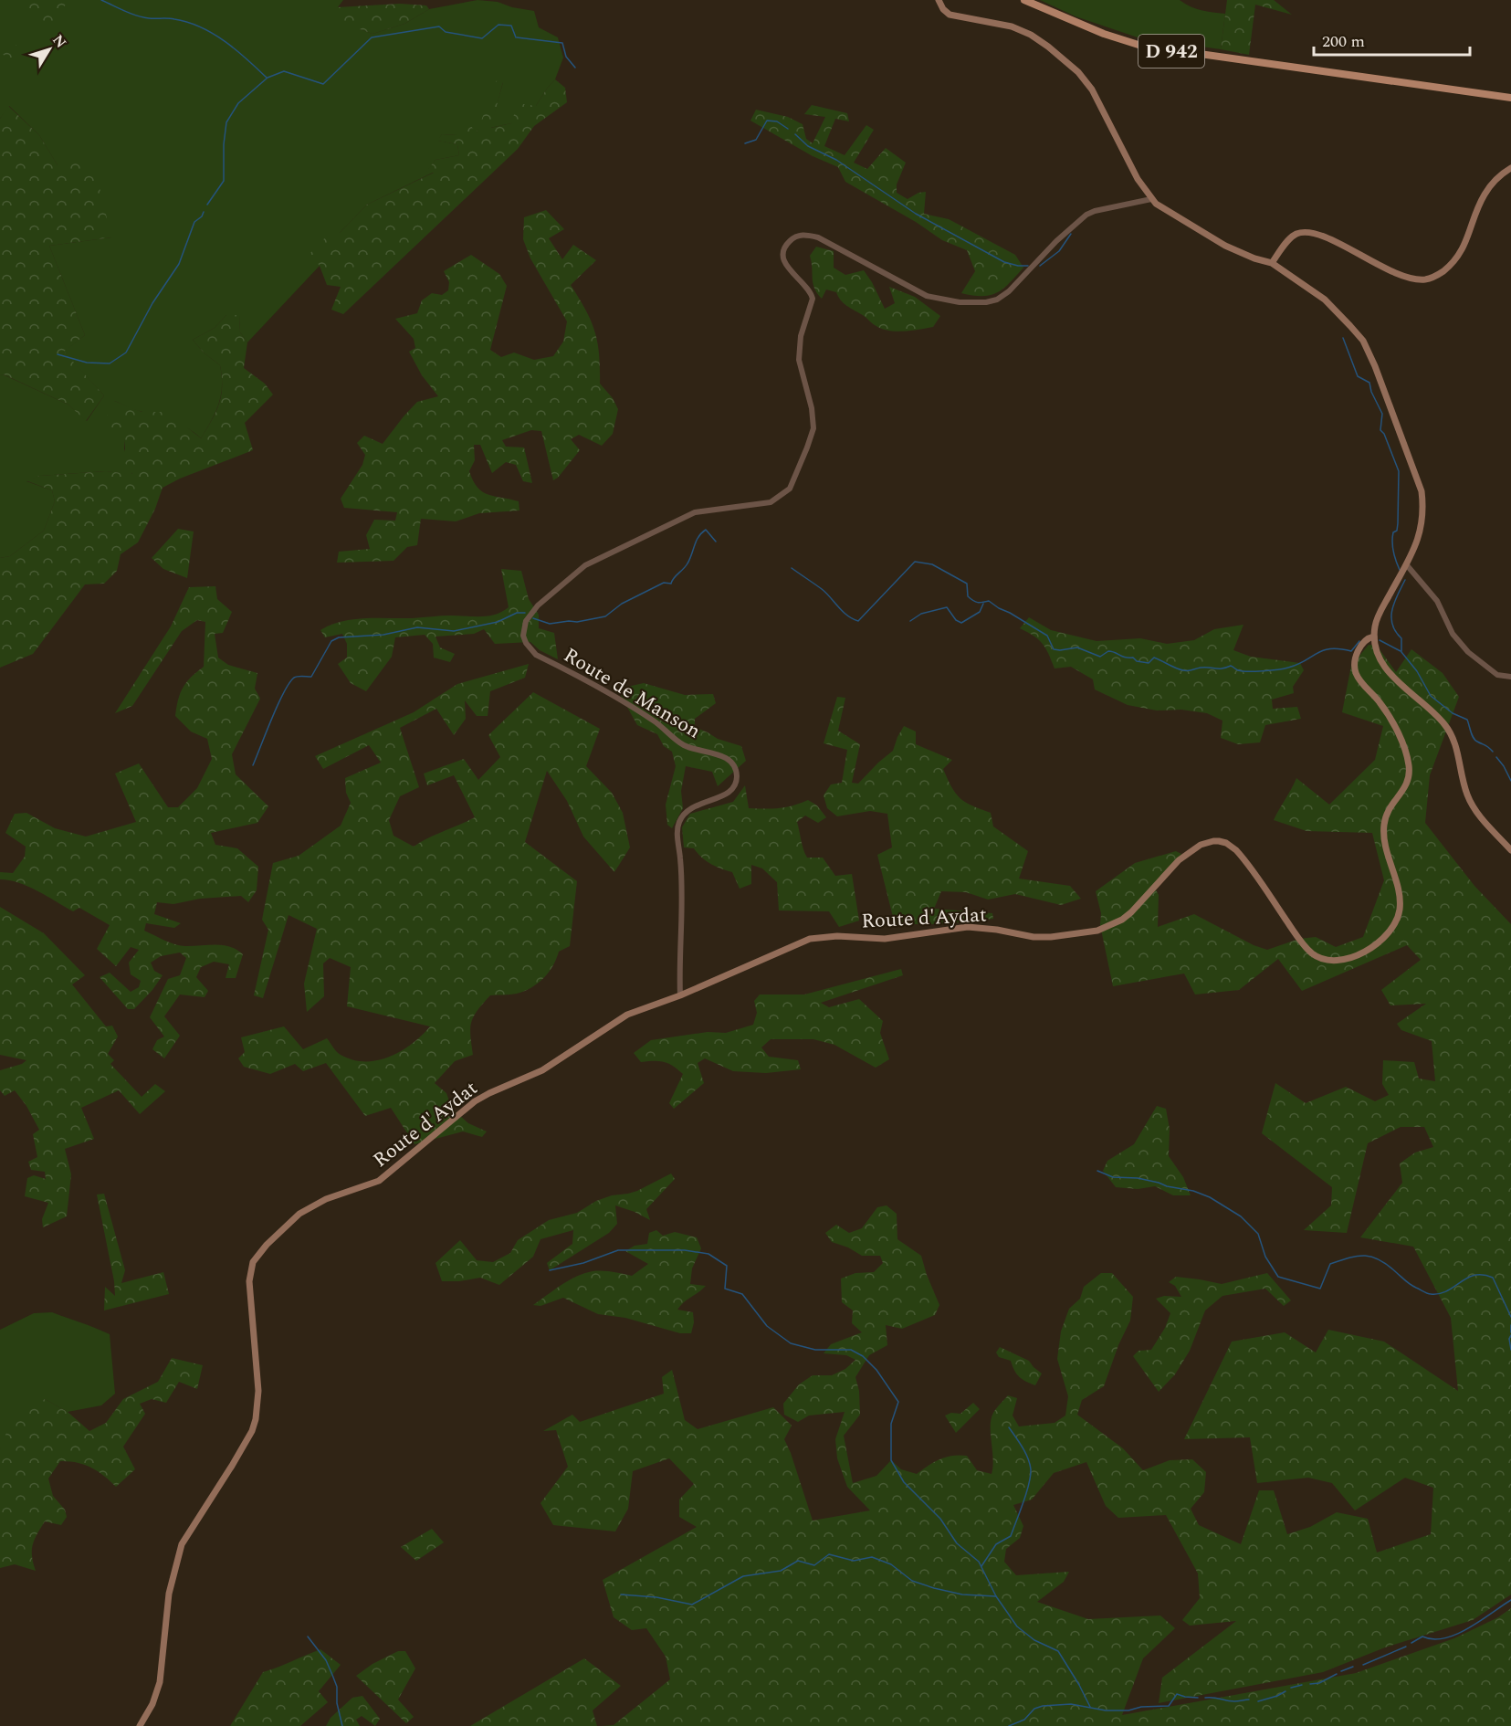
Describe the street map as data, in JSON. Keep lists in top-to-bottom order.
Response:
{
  "streets": {
    "main road": ["D 942", "Route d'Aydat"],
    "street": ["Route de Manson"]
  },
  "crossings": [
    ["Route de Manson", "Route d'Aydat"]
  ],
  "scale_bar": "200 m",
  "north": "top right"
}
